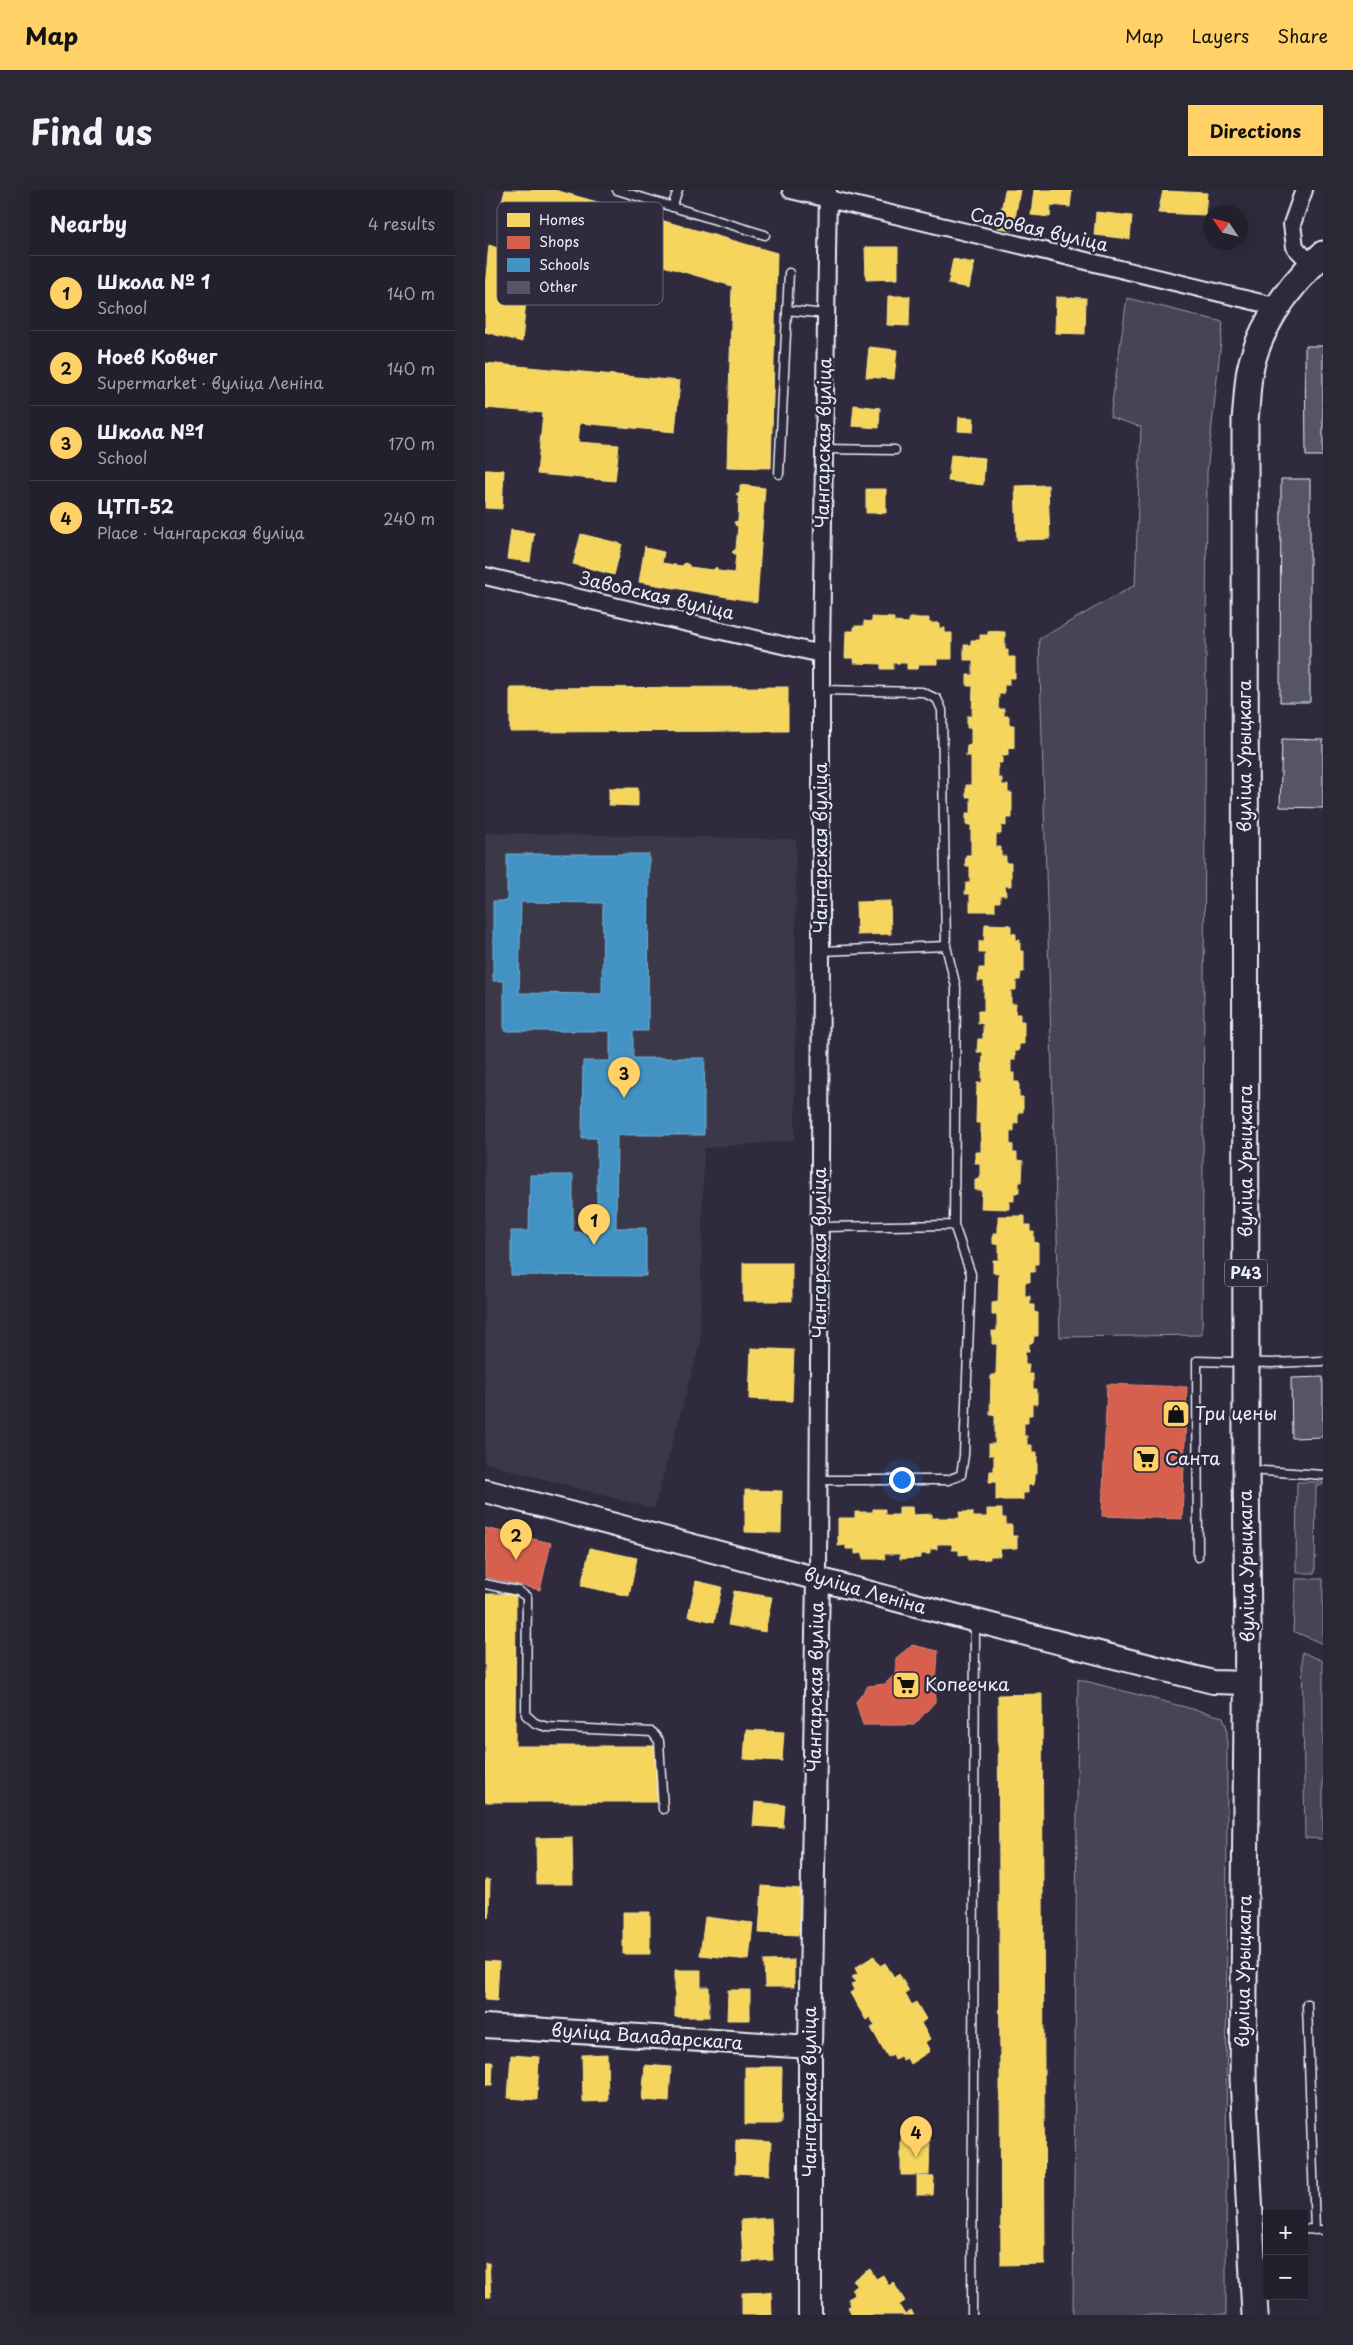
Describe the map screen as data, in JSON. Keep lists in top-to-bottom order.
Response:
{
  "streets": {
    "main road": [
      "Чангарская вуліца",
      "вуліца Урыцкага",
      "Р43",
      "вуліца Леніна",
      "вуліца Валадарскага"
    ],
    "street": ["Садовая вуліца", "Заводская вуліца"]
  },
  "crossings": [
    ["Садовая вуліца", "Чангарская вуліца"],
    ["Садовая вуліца", "вуліца Урыцкага"],
    ["Чангарская вуліца", "Заводская вуліца"],
    ["Чангарская вуліца", "вуліца Леніна"],
    ["Чангарская вуліца", "вуліца Валадарскага"],
    ["вуліца Урыцкага", "вуліца Леніна"]
  ],
  "places": {
    "shop": ["Три цены"],
    "supermarket": ["Санта", "Копеечка"]
  },
  "legend": [
    "Homes",
    "Shops",
    "Schools",
    "Other"
  ],
  "north": "top left",
  "page": {
    "header": "Map",
    "nav": ["Map", "Layers", "Share"],
    "title": "Find us",
    "buttons": "Directions",
    "heading": ["Nearby", "4 results"],
    "list": [
      {
        "mark": "1",
        "name": "Школа № 1",
        "note": "School",
        "value": "140 m"
      },
      {
        "mark": "2",
        "name": "Ноев Ковчег",
        "note": "Supermarket · вуліца Леніна",
        "value": "140 m"
      },
      {
        "mark": "3",
        "name": "Школа №1",
        "note": "School",
        "value": "170 m"
      },
      {
        "mark": "4",
        "name": "ЦТП-52",
        "note": "Place · Чангарская вуліца",
        "value": "240 m"
      }
    ],
    "pins": [
      "3",
      "1",
      "2",
      "4"
    ],
    "map_buttons": ["+", "−"]
  }
}
